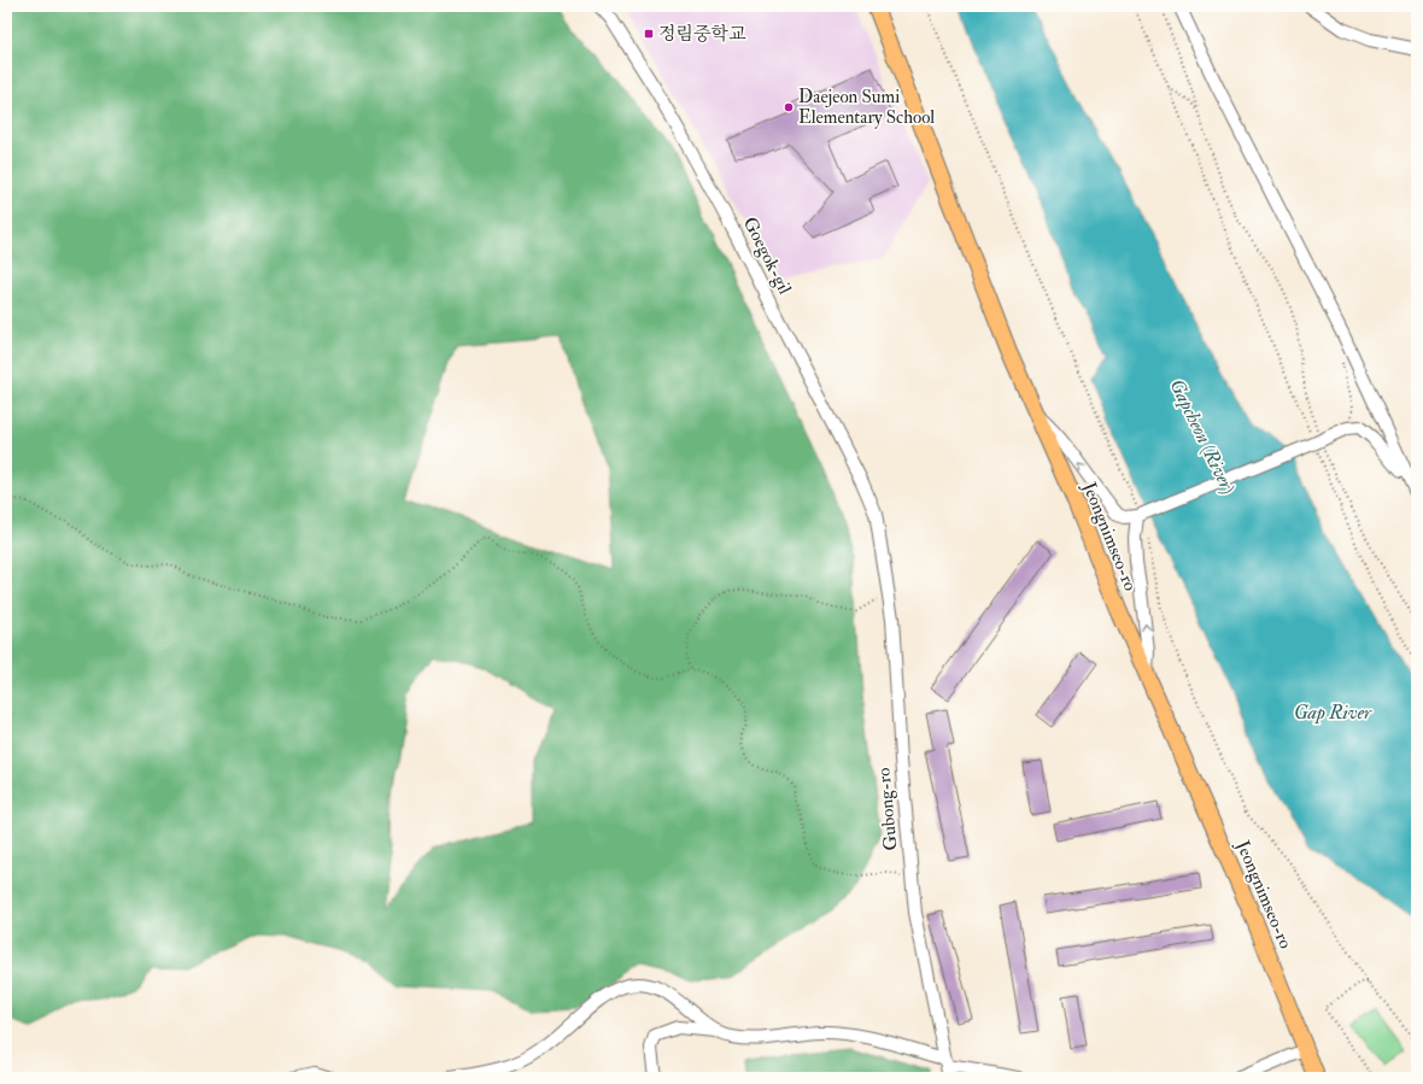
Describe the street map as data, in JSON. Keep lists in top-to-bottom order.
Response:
{
  "streets": {
    "main road": ["Jeongnimseo-ro"],
    "street": ["Goegok-gil", "Gubong-ro"]
  },
  "crossings": [
    ["Goegok-gil", "Gubong-ro"]
  ],
  "water": ["Gapcheon (River)", "Gap River"],
  "places": {
    "transit": ["정림중학교"],
    "other": ["Daejeon Sumi Elementary School"]
  }
}
